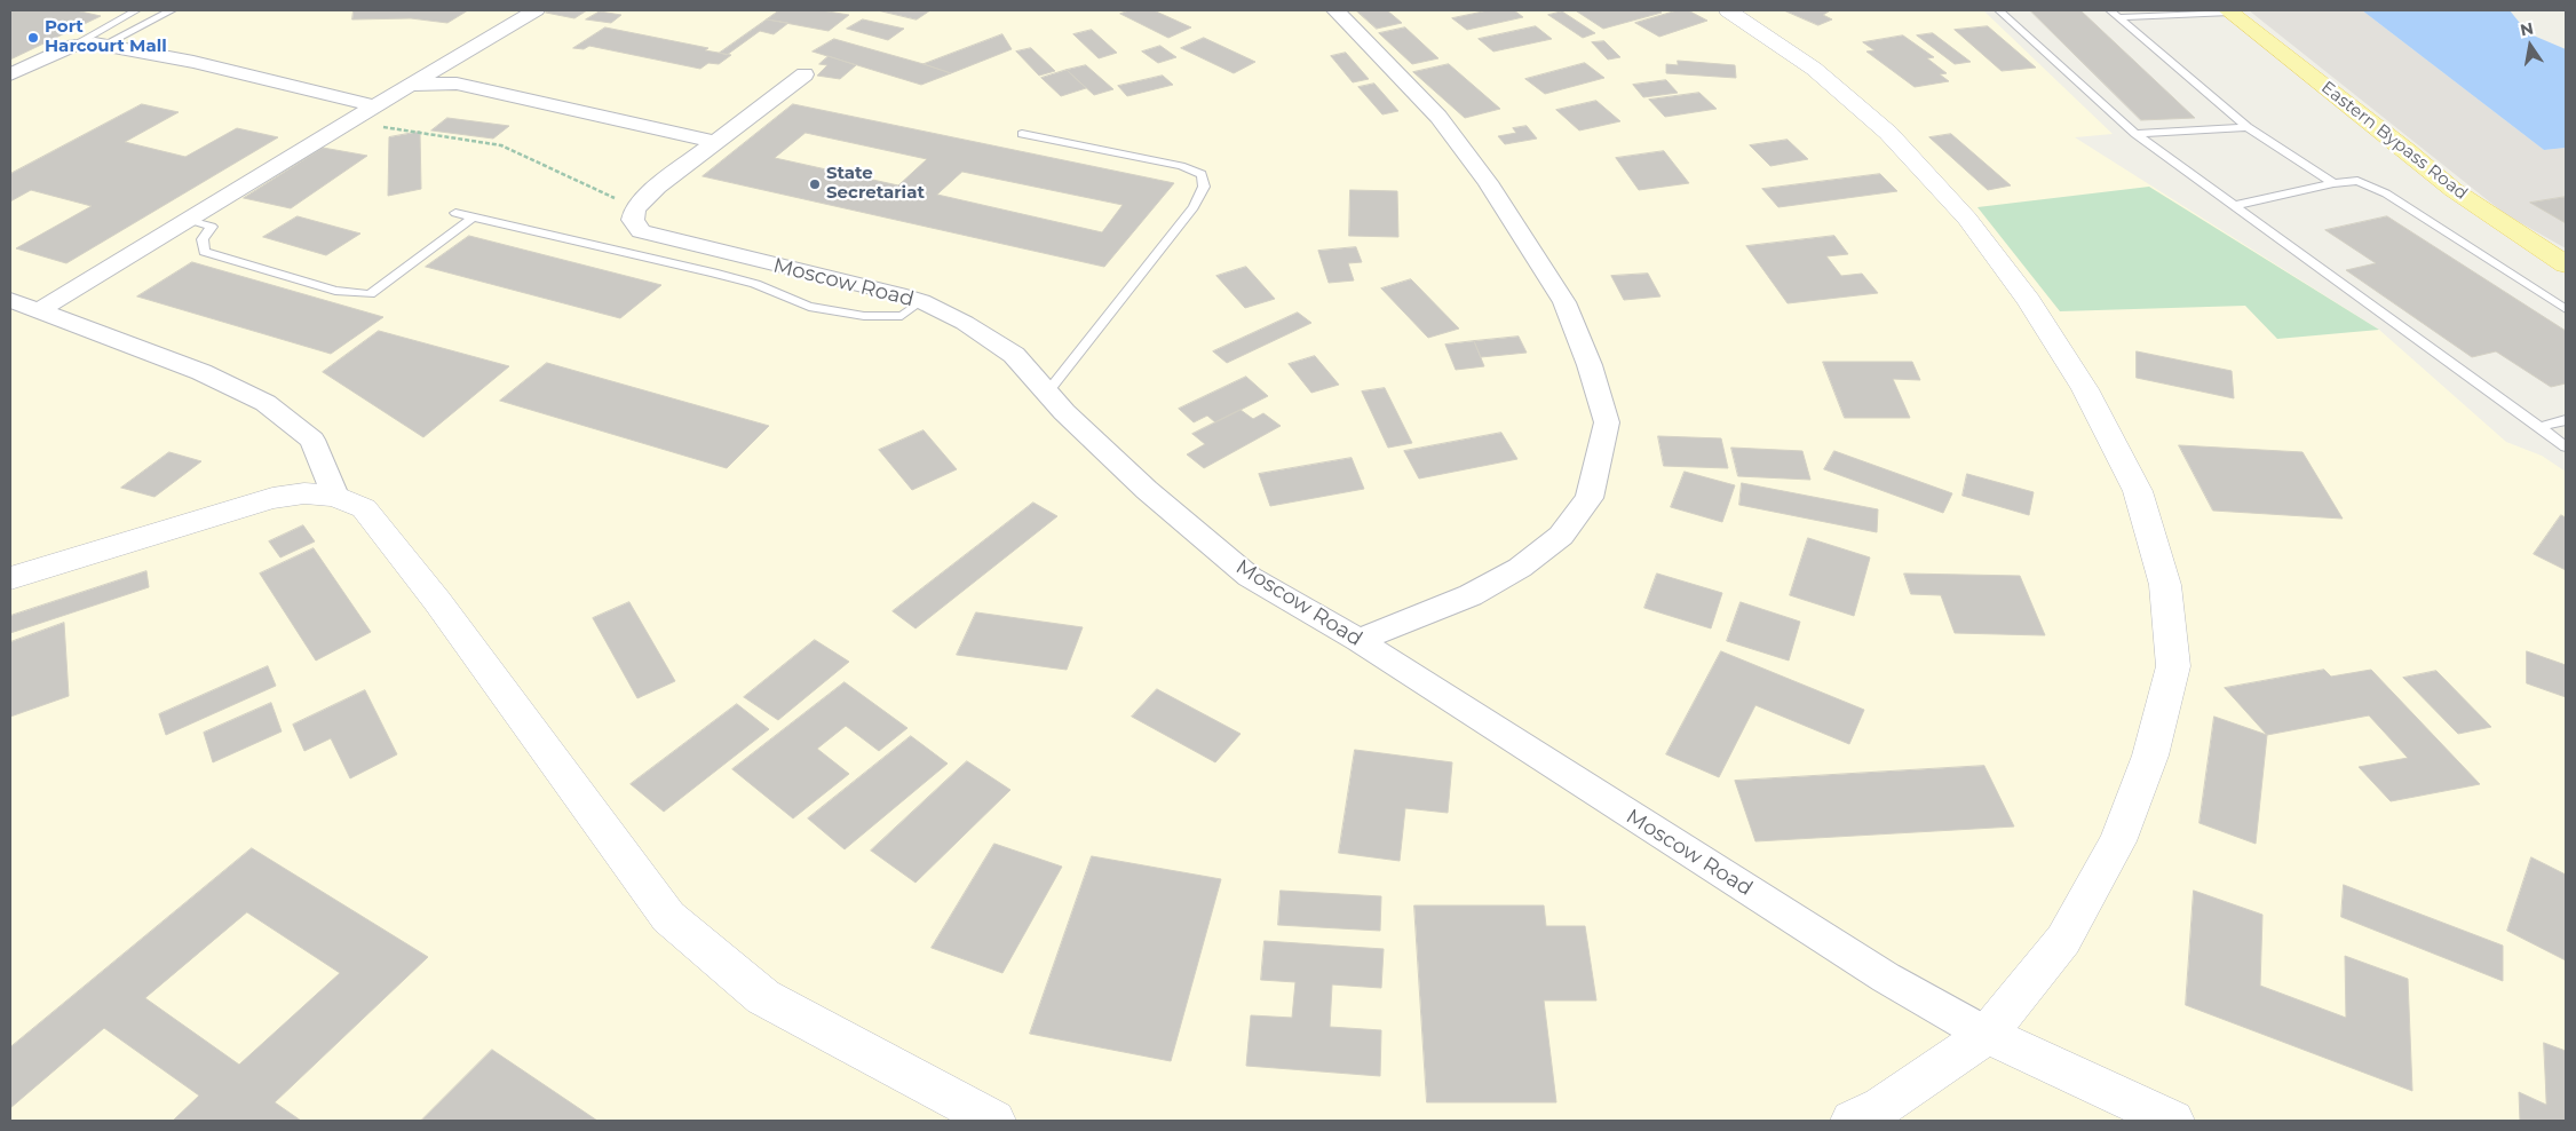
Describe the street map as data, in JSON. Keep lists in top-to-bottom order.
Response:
{
  "streets": {
    "main road": ["Eastern Bypass Road"],
    "street": ["Moscow Road"]
  },
  "places": ["Port Harcourt Mall", "State Secretariat"],
  "north": "top"
}
